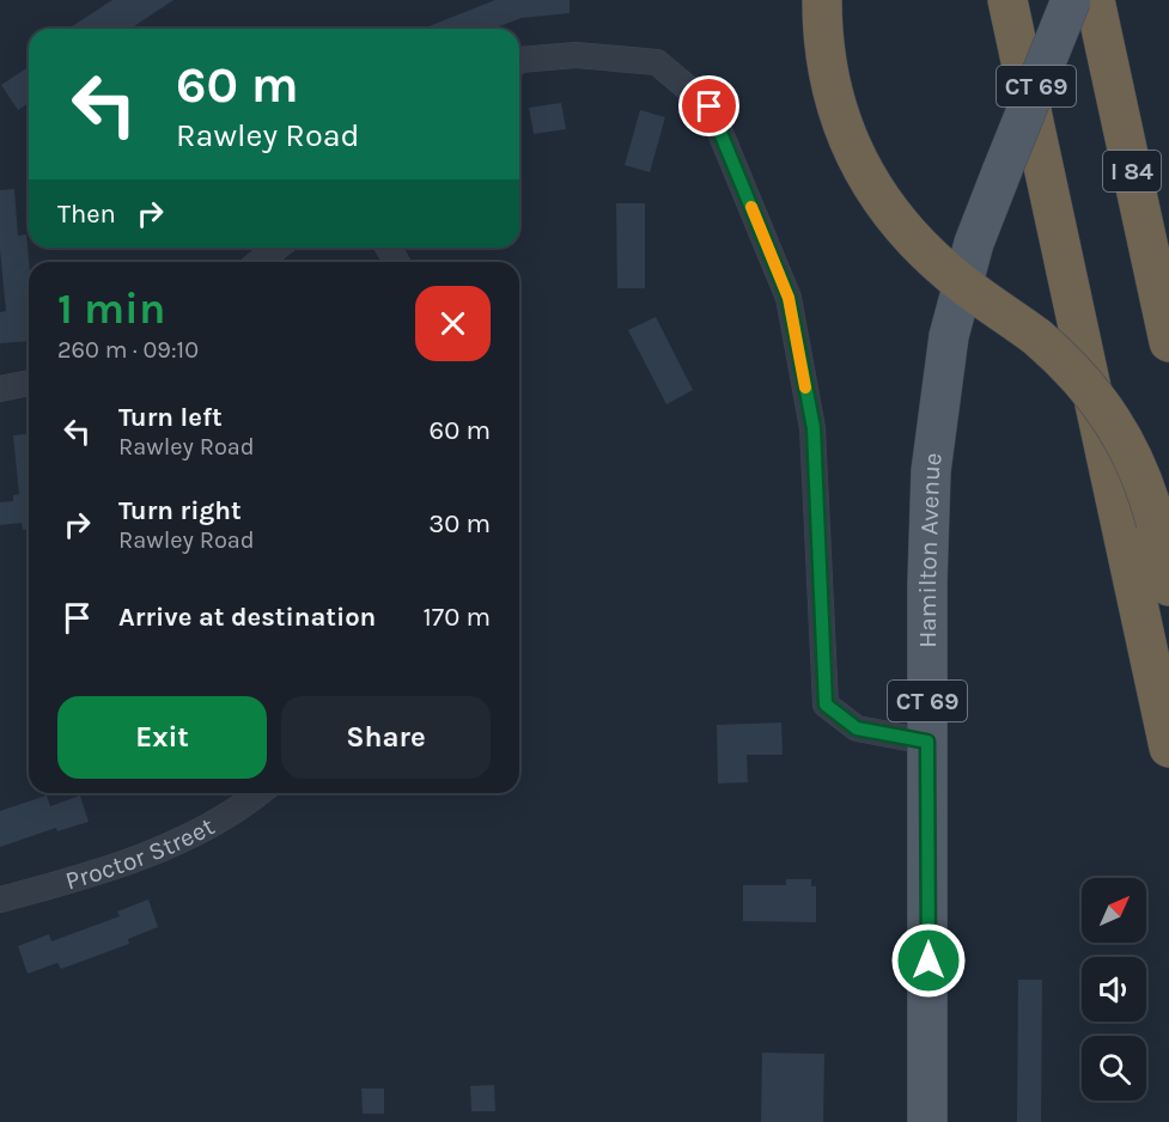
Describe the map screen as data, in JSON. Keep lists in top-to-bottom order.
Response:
{
  "streets": {
    "highway": ["I 84"],
    "main road": ["CT 69", "Hamilton Avenue"],
    "street": ["Proctor Street"]
  },
  "north": "top right",
  "page": {
    "turn": ["60 m", "Rawley Road"],
    "then": "Then",
    "heading": ["1 min", "260 m · 09:10"],
    "list": [
      {
        "name": "Turn left",
        "note": "Rawley Road",
        "value": "60 m"
      },
      {
        "name": "Turn right",
        "note": "Rawley Road",
        "value": "30 m"
      },
      {
        "name": "Arrive at destination",
        "value": "170 m"
      }
    ],
    "buttons": ["Exit", "Share"]
  }
}
